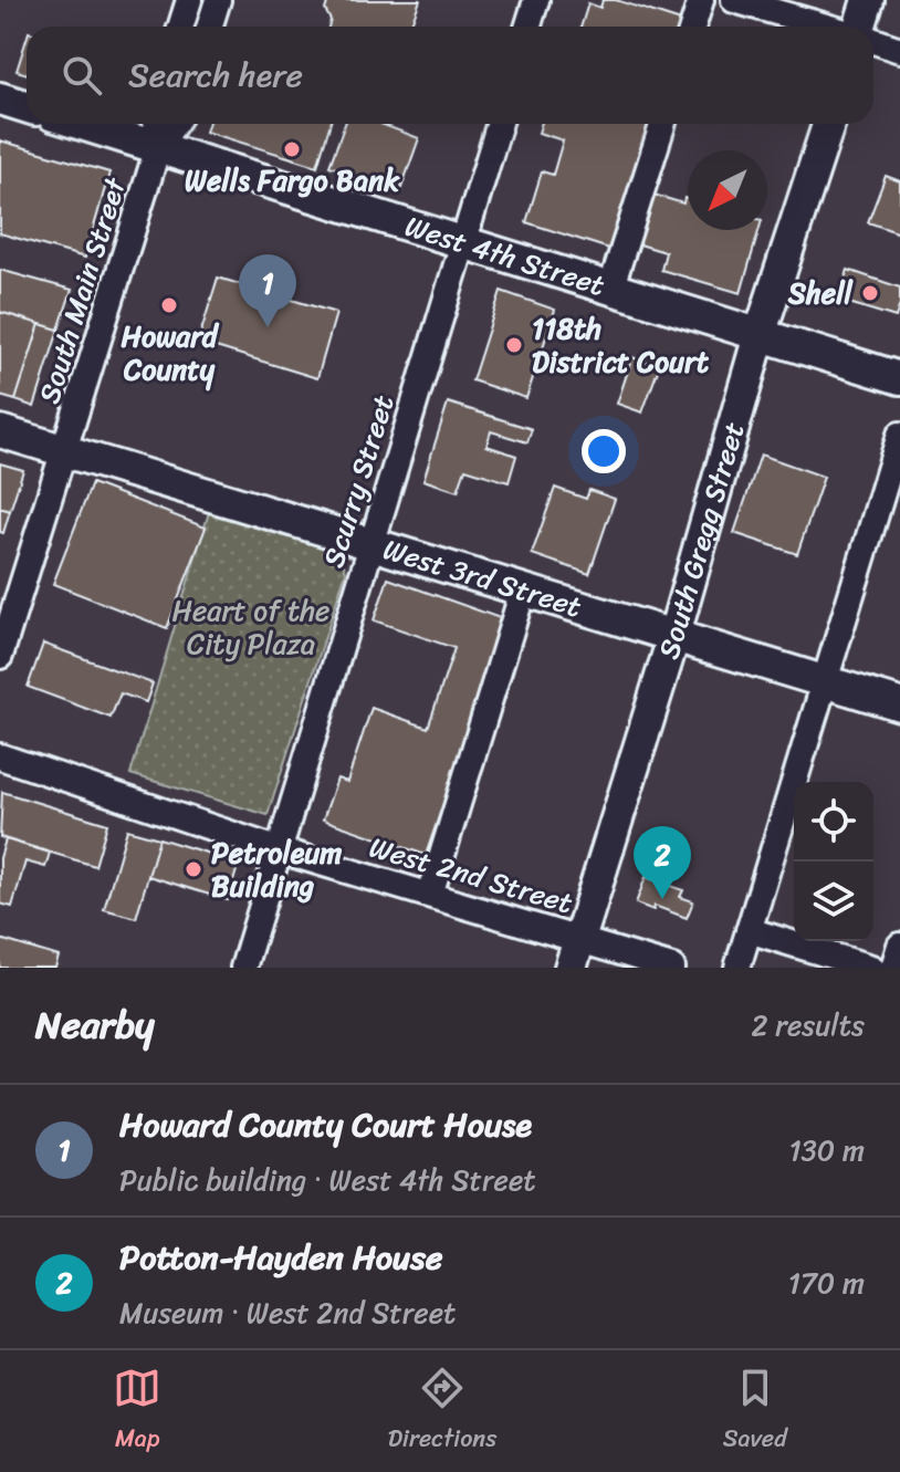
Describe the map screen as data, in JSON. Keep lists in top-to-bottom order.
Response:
{
  "streets": {
    "main road": ["West 4th Street", "South Gregg Street", "West 3rd Street"],
    "street": ["South Main Street", "Scurry Street", "West 2nd Street"]
  },
  "crossings": [
    ["West 4th Street", "South Main Street"],
    ["West 4th Street", "Scurry Street"],
    ["West 4th Street", "South Gregg Street"],
    ["South Main Street", "West 3rd Street"],
    ["Scurry Street", "West 3rd Street"],
    ["Scurry Street", "West 2nd Street"],
    ["South Gregg Street", "West 3rd Street"],
    ["South Gregg Street", "West 2nd Street"]
  ],
  "parks": ["Heart of the City Plaza"],
  "places": [
    "Wells Fargo Bank",
    "Shell",
    "Howard County",
    "118th District Court",
    "Petroleum Building"
  ],
  "north": "bottom left",
  "page": {
    "search": "Search here",
    "pins": ["1", "2"],
    "heading": ["Nearby", "2 results"],
    "list": [
      {
        "mark": "1",
        "name": "Howard County Court House",
        "note": "Public building · West 4th Street",
        "value": "130 m"
      },
      {
        "mark": "2",
        "name": "Potton-Hayden House",
        "note": "Museum · West 2nd Street",
        "value": "170 m"
      }
    ],
    "nav": ["Map", "Directions", "Saved"]
  }
}
